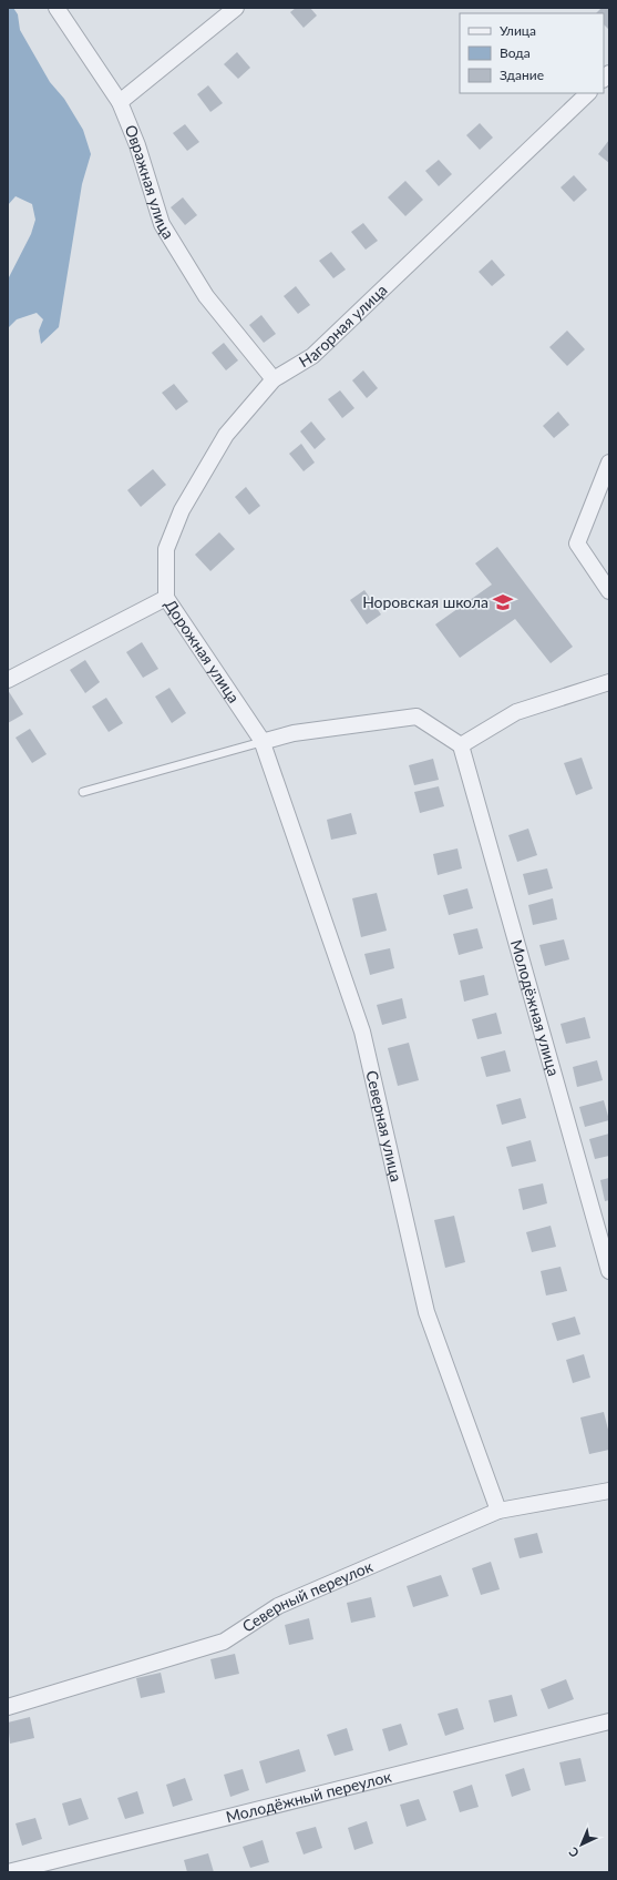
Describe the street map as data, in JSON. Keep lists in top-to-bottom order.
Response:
{
  "streets": {
    "street": [
      "Овражная улица",
      "Нагорная улица",
      "Дорожная улица",
      "Молодёжная улица",
      "Северная улица",
      "Северный переулок",
      "Молодёжный переулок"
    ]
  },
  "crossings": [
    ["Овражная улица", "Нагорная улица"],
    ["Нагорная улица", "Дорожная улица"],
    ["Дорожная улица", "Северная улица"],
    ["Северная улица", "Северный переулок"]
  ],
  "places": {
    "school or university": ["Норовская школа"]
  },
  "legend": ["Улица", "Вода", "Здание"],
  "north": "bottom left"
}
